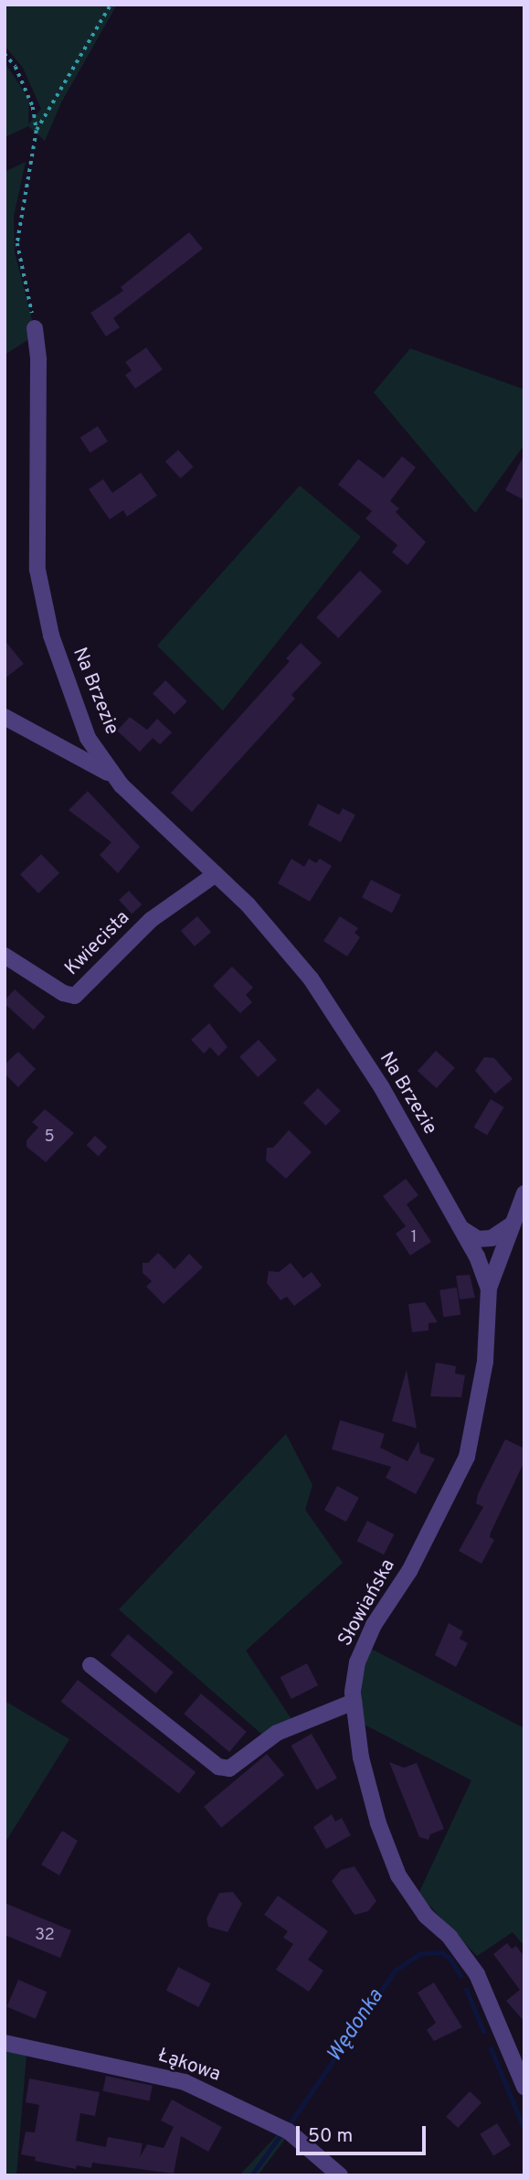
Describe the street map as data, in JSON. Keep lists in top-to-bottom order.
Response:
{
  "streets": {
    "street": [
      "Na Brzezie",
      "Kwiecista",
      "Słowiańska",
      "Łąkowa"
    ]
  },
  "crossings": [
    ["Na Brzezie", "Kwiecista"],
    ["Na Brzezie", "Słowiańska"]
  ],
  "water": ["Wędonka"],
  "house_numbers": ["5", "1", "32"],
  "scale_bar": "50 m"
}
